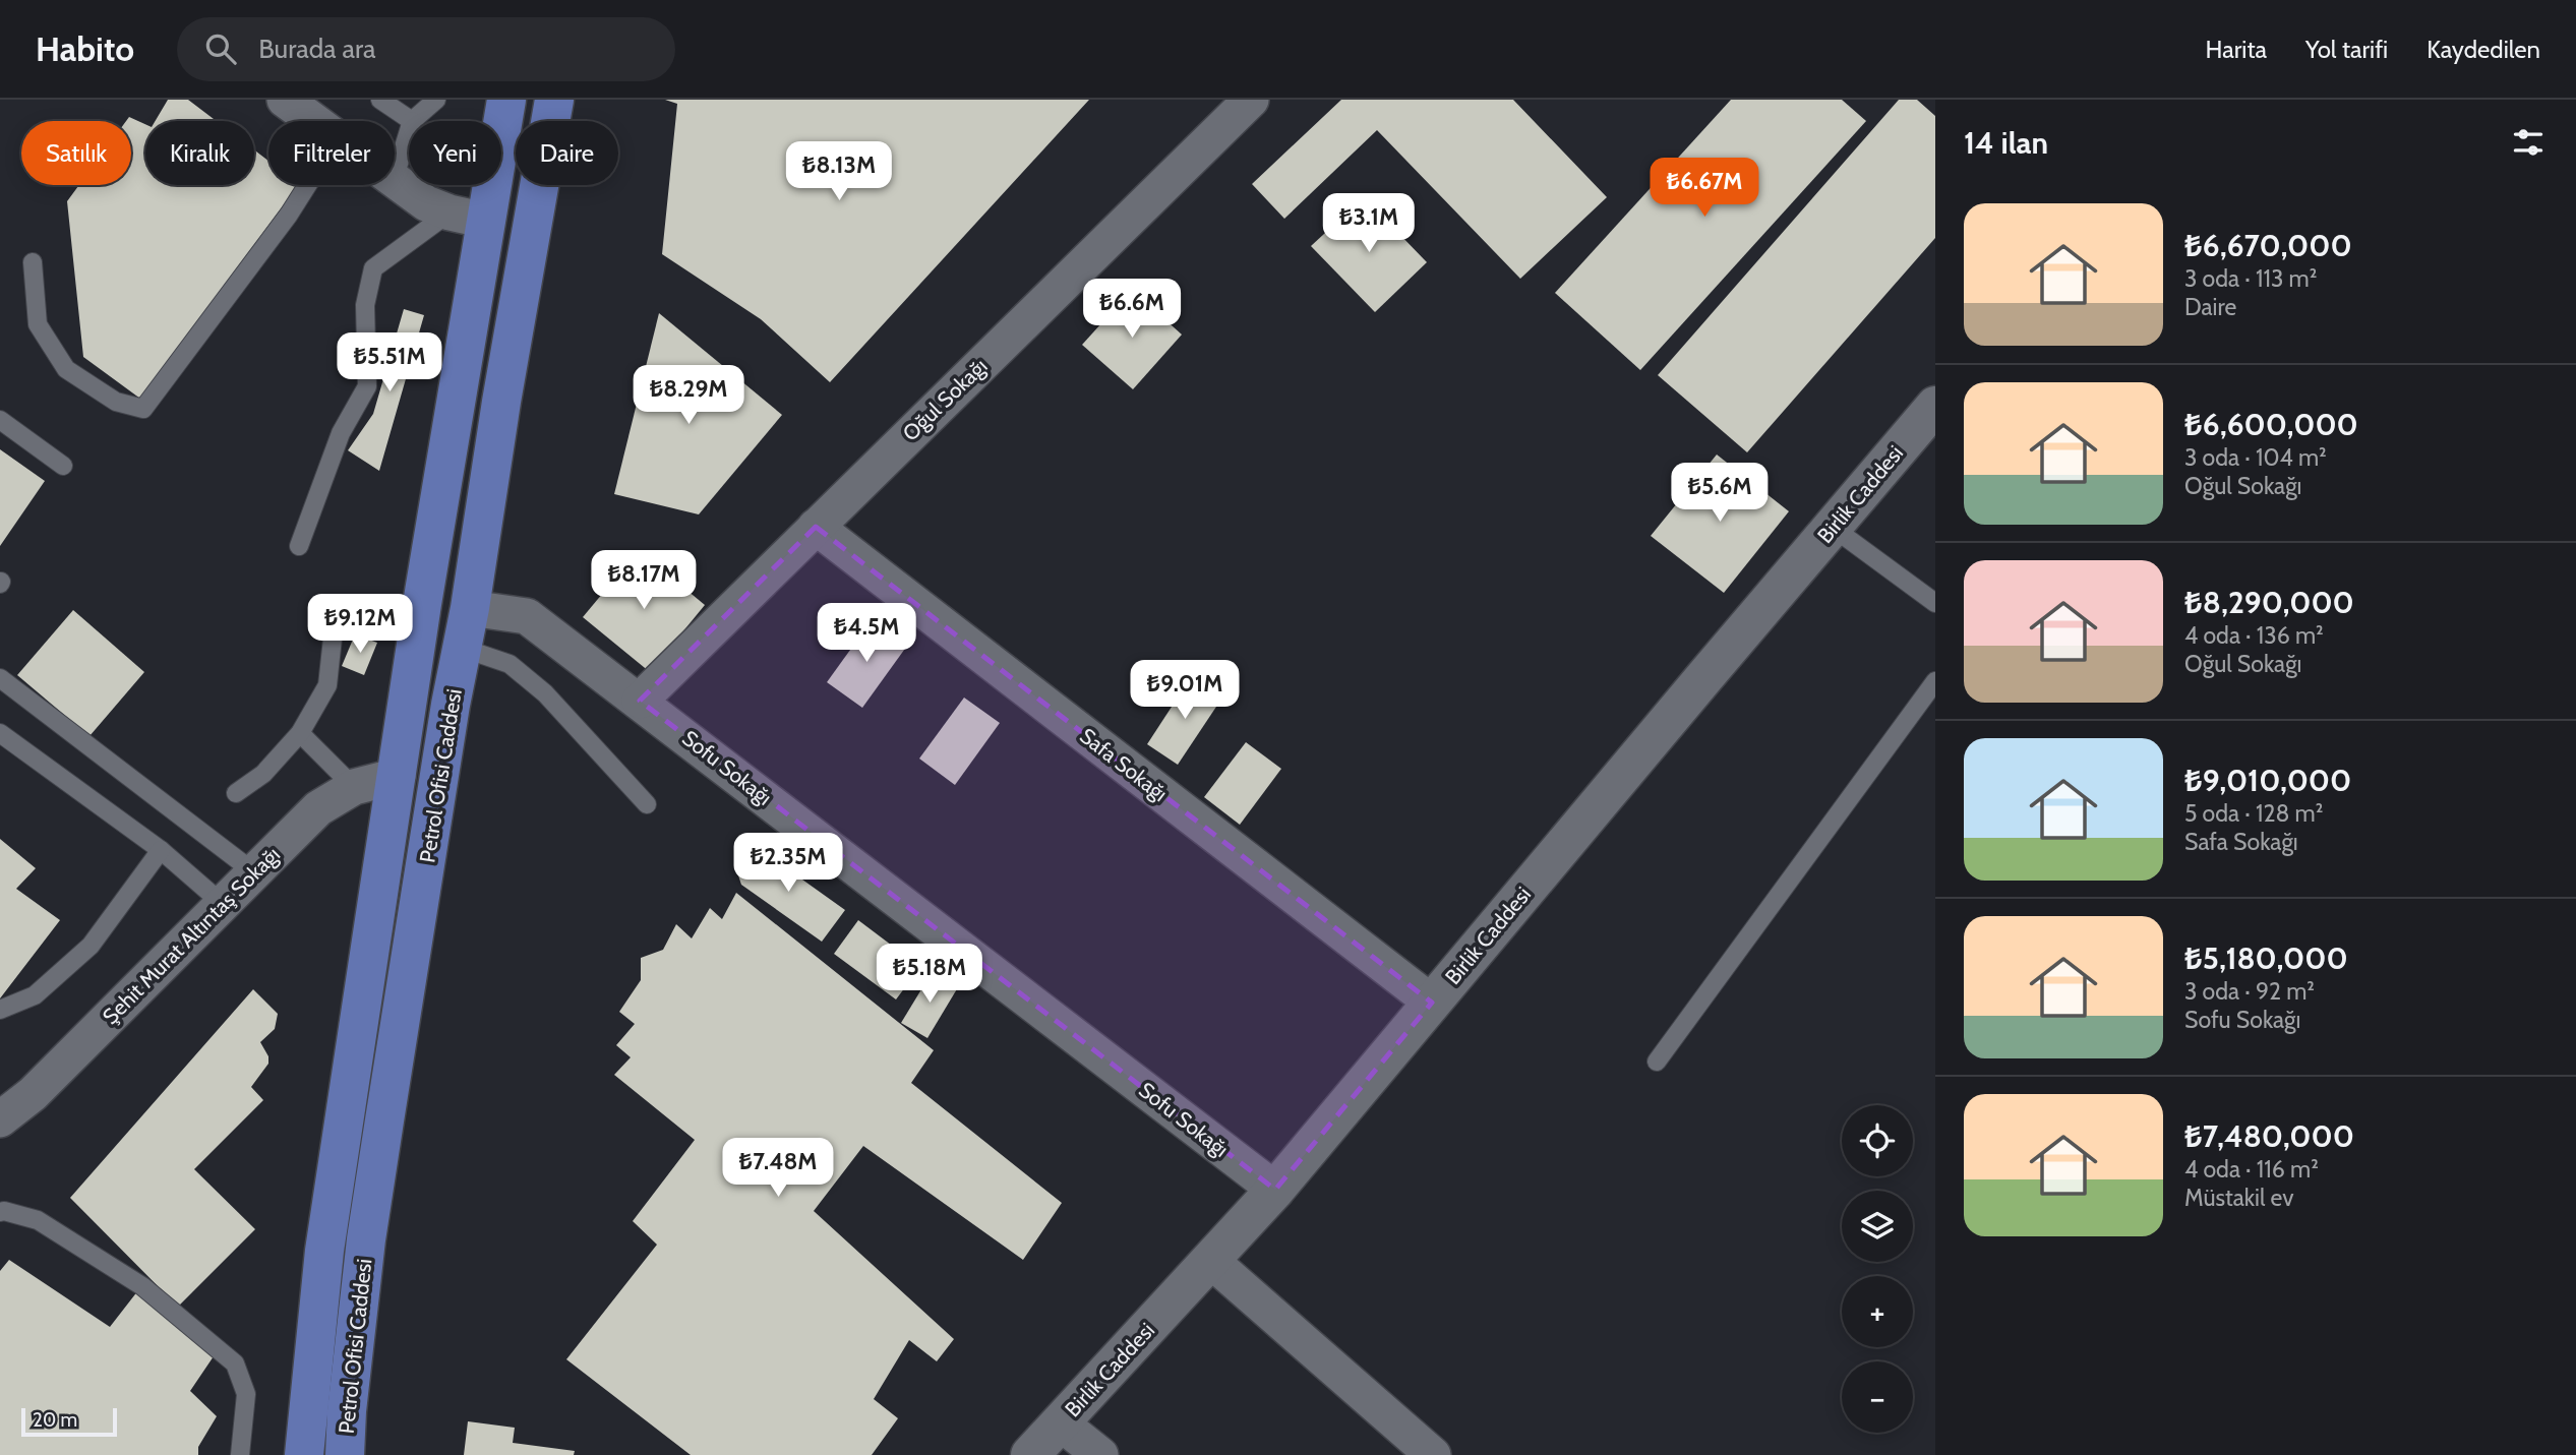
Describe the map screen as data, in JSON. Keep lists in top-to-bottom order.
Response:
{
  "streets": {
    "main road": ["Petrol Ofisi Caddesi"],
    "street": [
      "Oğul Sokağı",
      "Birlik Caddesi",
      "Safa Sokağı",
      "Sofu Sokağı",
      "Şehit Murat Altıntaş Sokağı"
    ]
  },
  "crossings": [
    ["Oğul Sokağı", "Safa Sokağı"],
    ["Oğul Sokağı", "Sofu Sokağı"],
    ["Birlik Caddesi", "Safa Sokağı"],
    ["Birlik Caddesi", "Sofu Sokağı"],
    ["Sofu Sokağı", "Petrol Ofisi Caddesi"],
    ["Petrol Ofisi Caddesi", "Şehit Murat Altıntaş Sokağı"]
  ],
  "scale_bar": "20 m",
  "page": {
    "header": "Habito",
    "search": "Burada ara",
    "nav": ["Harita", "Yol tarifi", "Kaydedilen"],
    "heading": "14 ilan",
    "chip": [
      "Satılık",
      "Kiralık",
      "Filtreler",
      "Yeni",
      "Daire"
    ],
    "price": [
      "₺8.13M",
      "₺6.67M",
      "₺3.1M",
      "₺6.6M",
      "₺5.51M",
      "₺8.29M",
      "₺5.6M",
      "₺8.17M",
      "₺9.12M",
      "₺4.5M",
      "₺9.01M",
      "₺2.35M",
      "₺5.18M",
      "₺7.48M"
    ],
    "list": [
      {
        "name": "₺6,670,000",
        "note": "3 oda · 113 m² · Daire"
      },
      {
        "name": "₺6,600,000",
        "note": "3 oda · 104 m² · Oğul Sokağı"
      },
      {
        "name": "₺8,290,000",
        "note": "4 oda · 136 m² · Oğul Sokağı"
      },
      {
        "name": "₺9,010,000",
        "note": "5 oda · 128 m² · Safa Sokağı"
      },
      {
        "name": "₺5,180,000",
        "note": "3 oda · 92 m² · Sofu Sokağı"
      },
      {
        "name": "₺7,480,000",
        "note": "4 oda · 116 m² · Müstakil ev"
      }
    ],
    "map_buttons": ["+", "−"],
    "scale": "20 m"
  }
}
